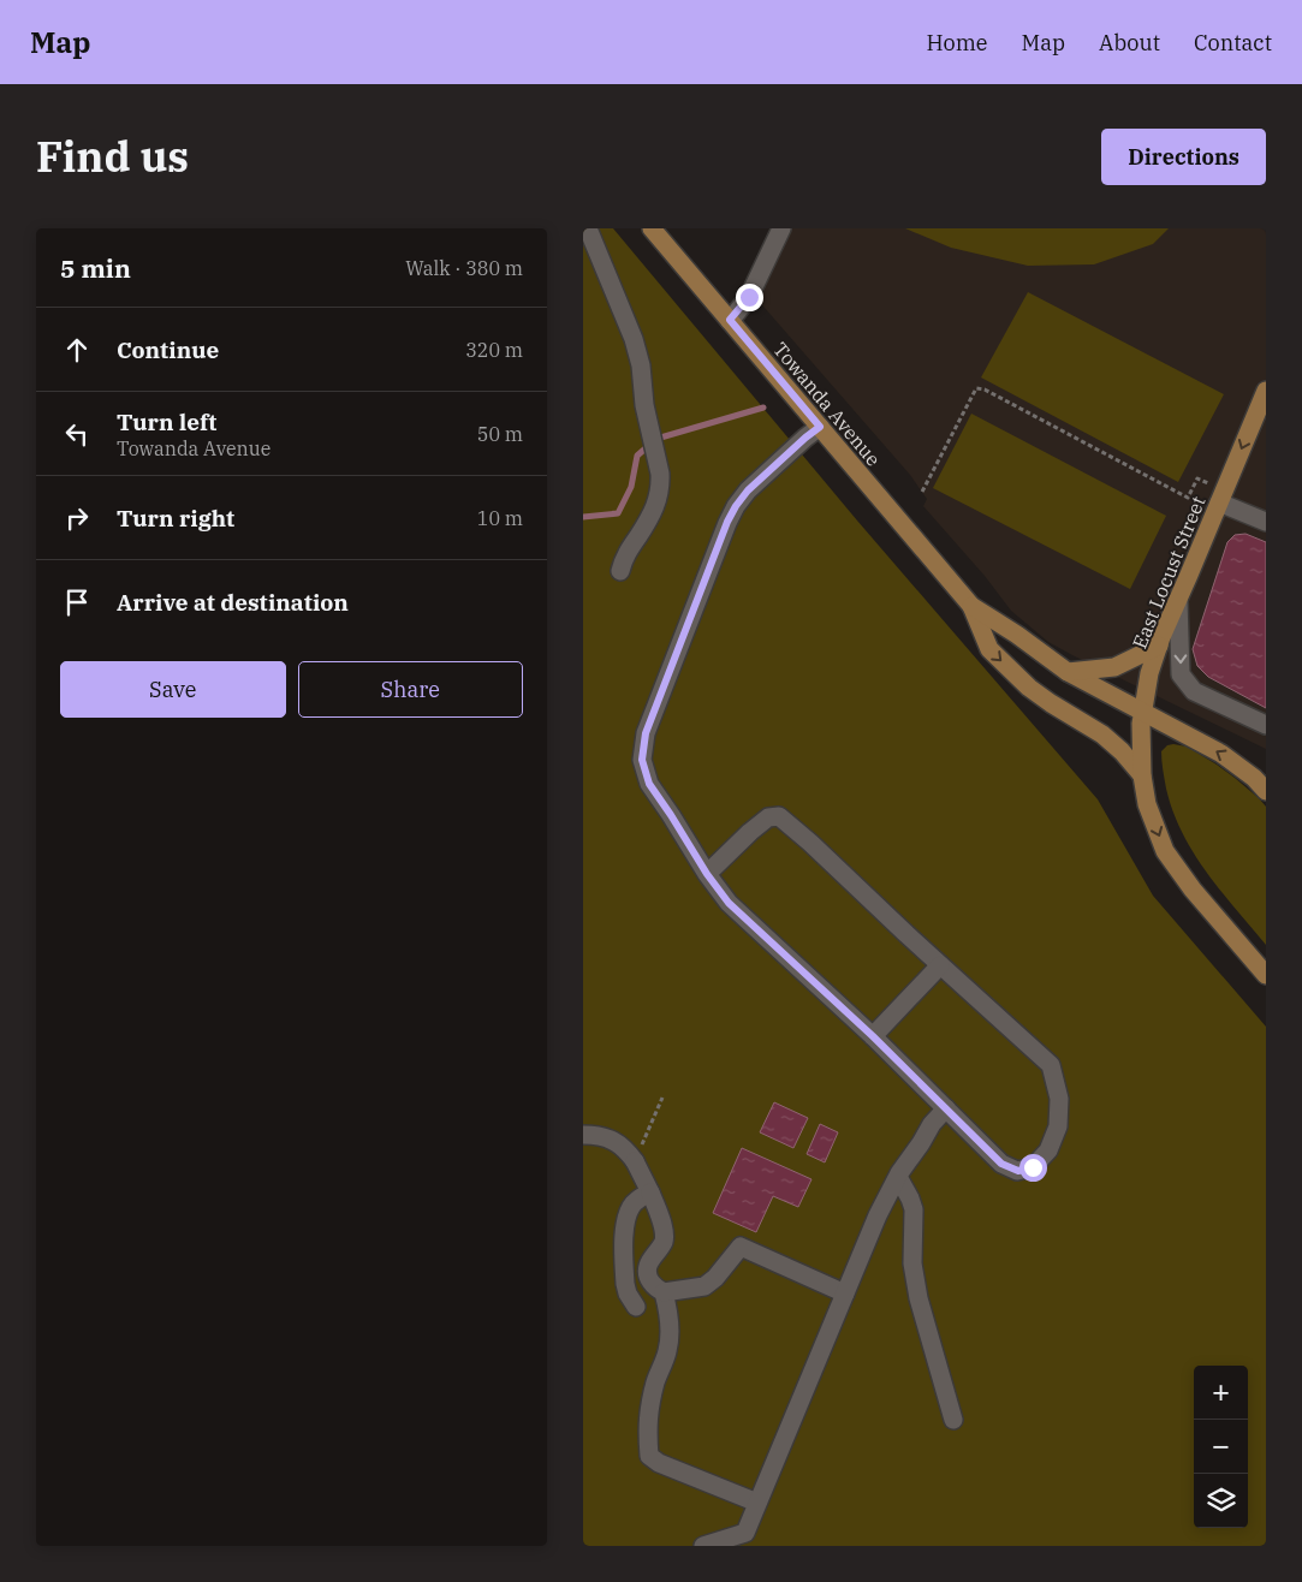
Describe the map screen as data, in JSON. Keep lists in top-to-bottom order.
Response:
{
  "streets": {
    "main road": ["Towanda Avenue", "East Locust Street"]
  },
  "crossings": [
    ["Towanda Avenue", "East Locust Street"]
  ],
  "page": {
    "header": "Map",
    "nav": [
      "Home",
      "Map",
      "About",
      "Contact"
    ],
    "title": "Find us",
    "buttons": [
      "Directions",
      ["Save", "Share"]
    ],
    "heading": ["5 min", "Walk · 380 m"],
    "list": [
      ["Continue", "320 m"],
      ["Turn left", "Towanda Avenue", "50 m"],
      ["Turn right", "10 m"],
      "Arrive at destination"
    ],
    "map_buttons": ["+", "−"]
  }
}
